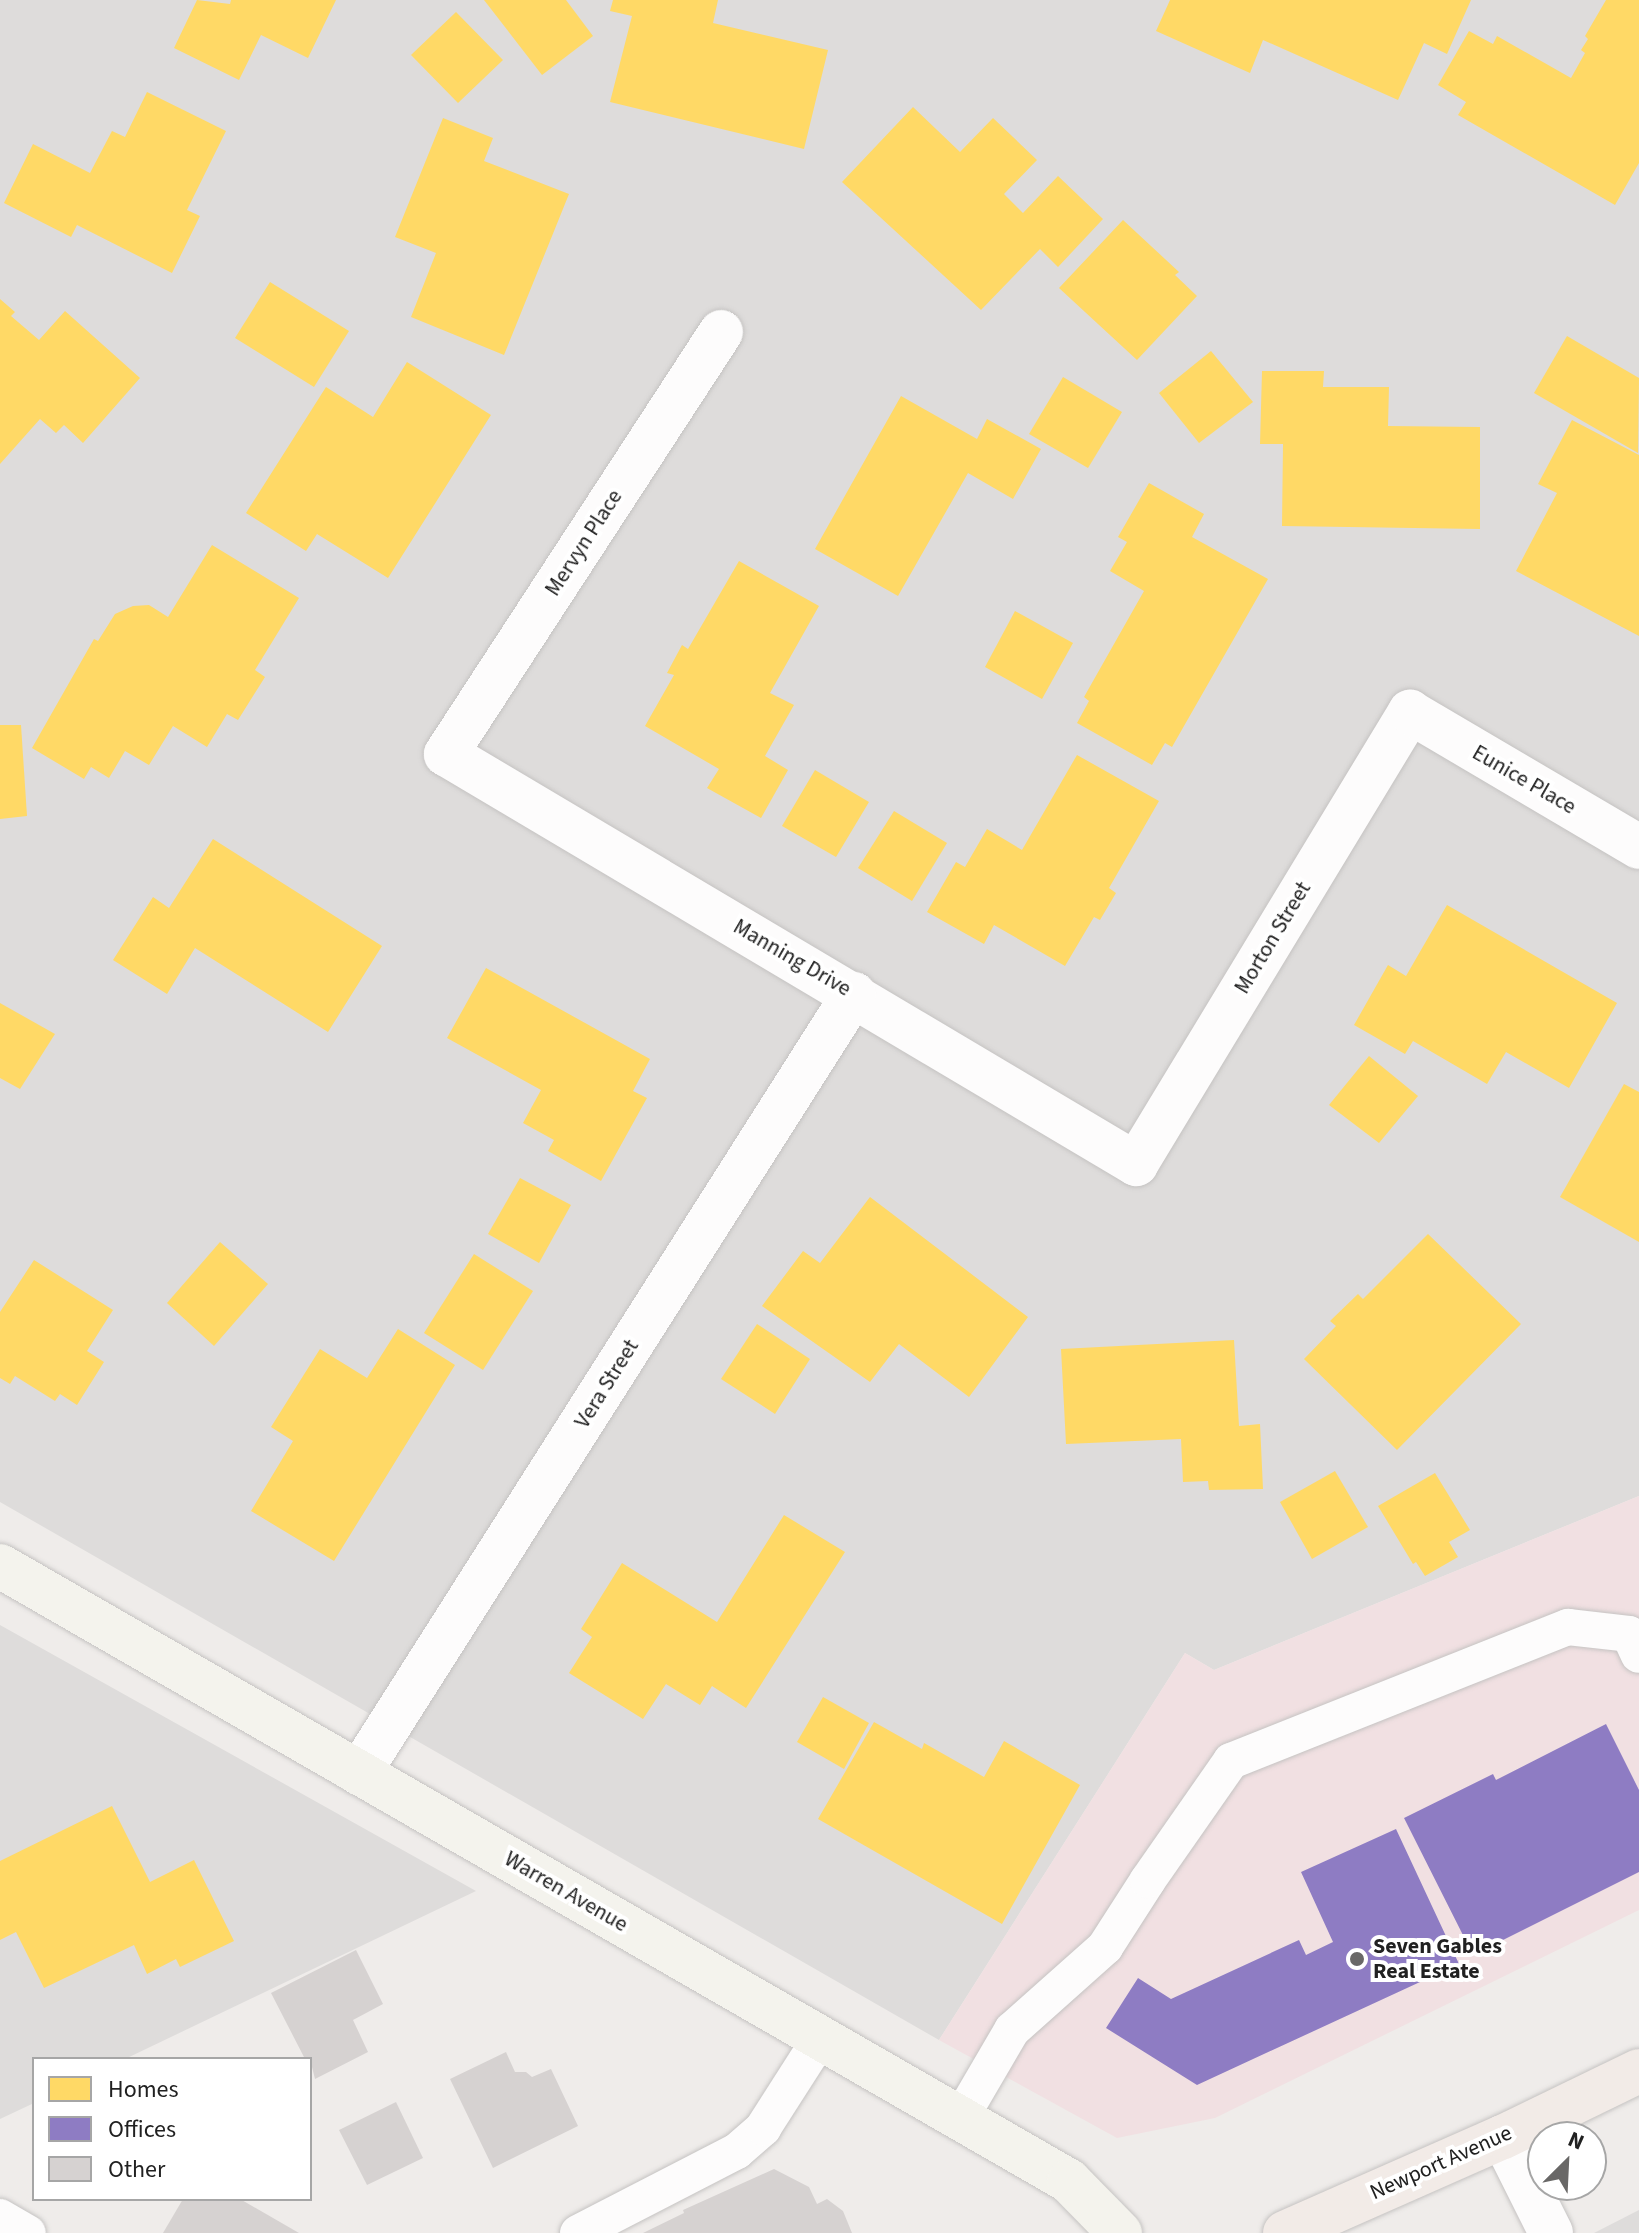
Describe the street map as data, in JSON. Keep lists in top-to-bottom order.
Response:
{
  "streets": {
    "main road": ["Newport Avenue"],
    "street": [
      "Mervyn Place",
      "Eunice Place",
      "Morton Street",
      "Manning Drive",
      "Vera Street",
      "Warren Avenue"
    ]
  },
  "crossings": [
    ["Mervyn Place", "Manning Drive"],
    ["Eunice Place", "Morton Street"],
    ["Morton Street", "Manning Drive"],
    ["Manning Drive", "Vera Street"],
    ["Vera Street", "Warren Avenue"]
  ],
  "places": ["Seven Gables Real Estate"],
  "legend": ["Homes", "Offices", "Other"],
  "north": "top right"
}
